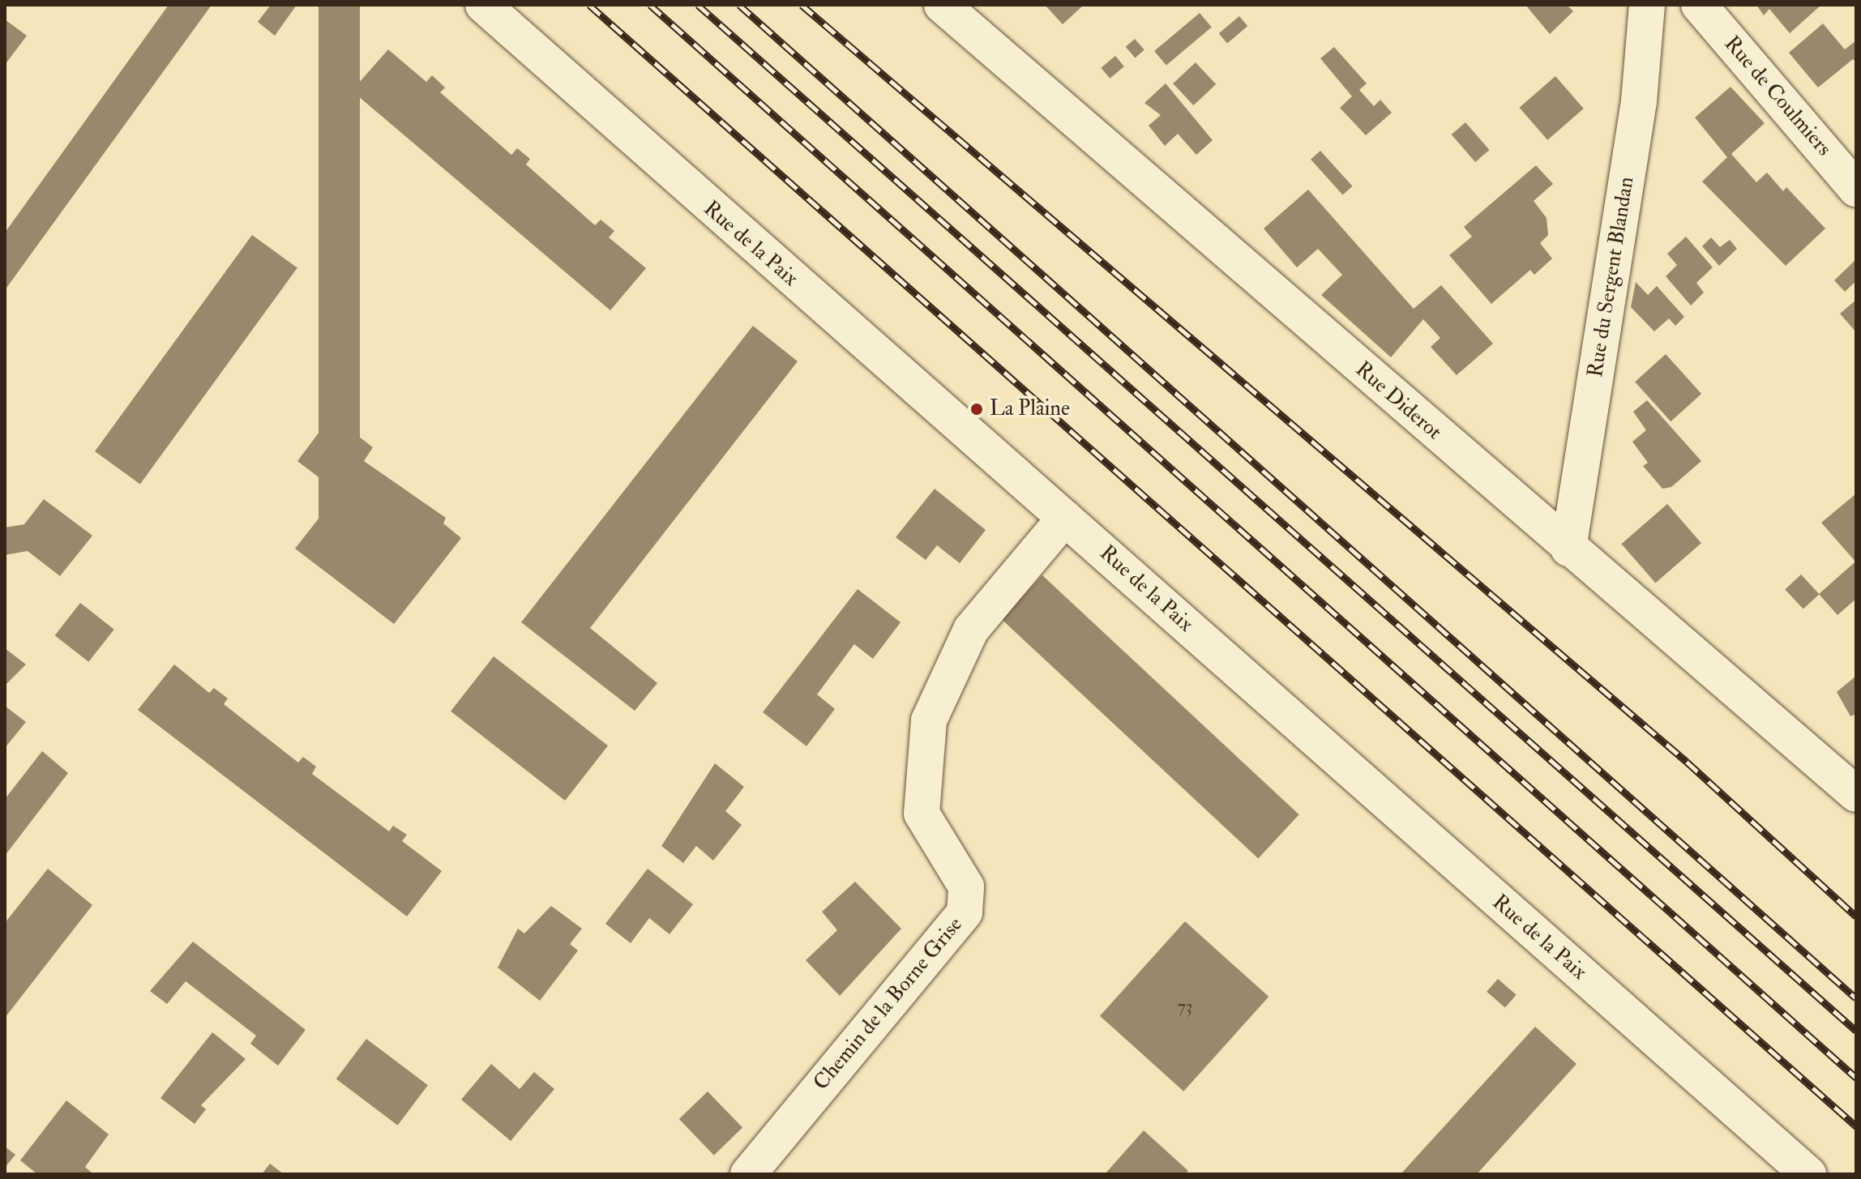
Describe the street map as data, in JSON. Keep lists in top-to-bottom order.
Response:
{
  "streets": {
    "street": [
      "Rue de Coulmiers",
      "Rue de la Paix",
      "Rue du Sergent Blandan",
      "Rue Diderot",
      "Chemin de la Borne Grise"
    ]
  },
  "crossings": [
    ["Rue de la Paix", "Chemin de la Borne Grise"],
    ["Rue du Sergent Blandan", "Rue Diderot"]
  ],
  "places": ["La Plaine"],
  "house_numbers": ["73"]
}
